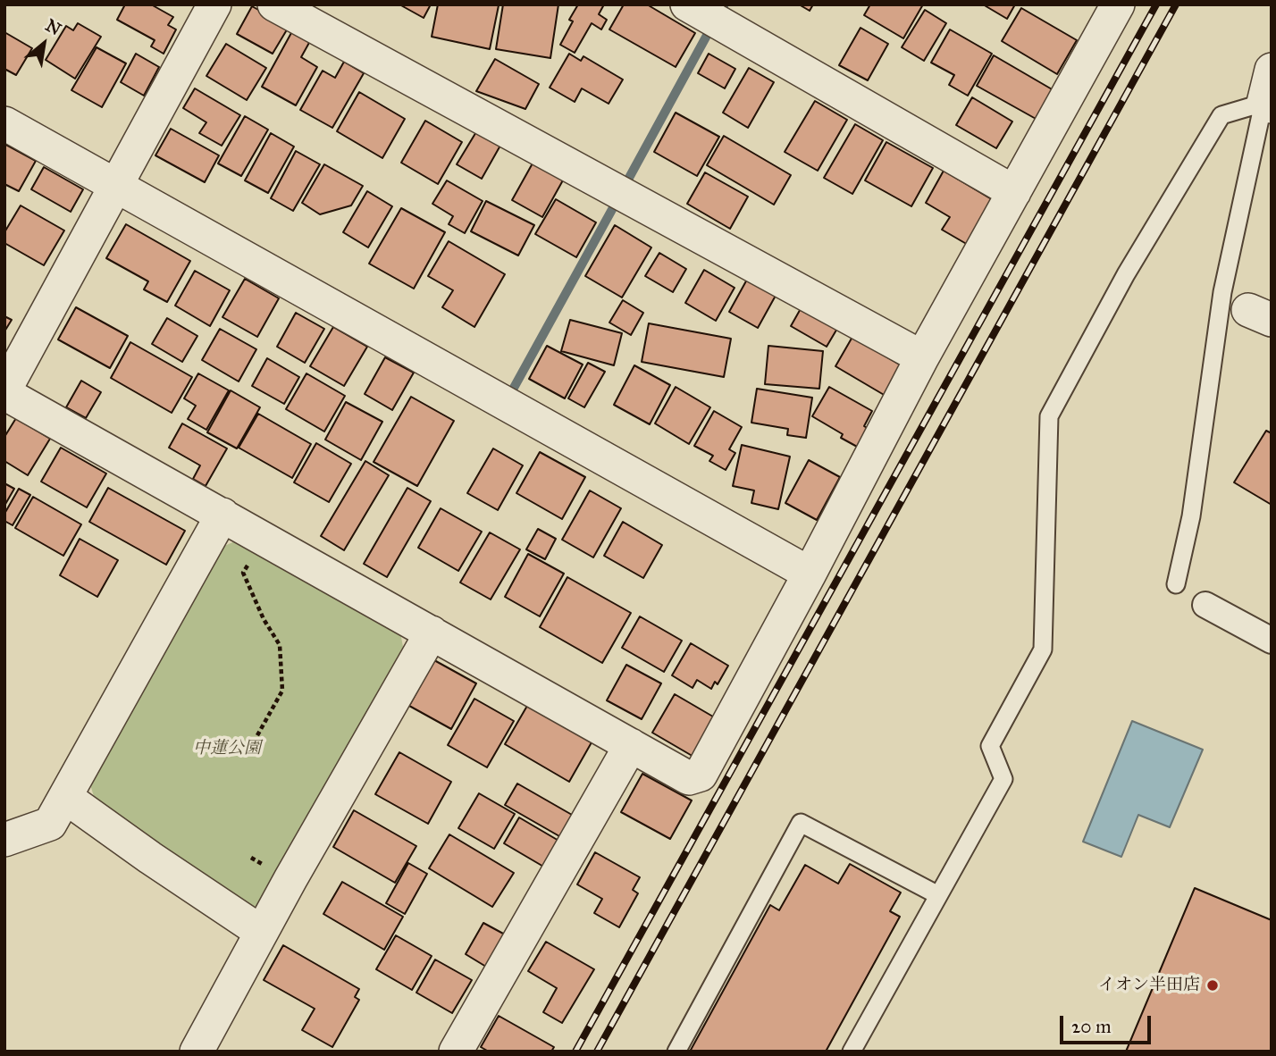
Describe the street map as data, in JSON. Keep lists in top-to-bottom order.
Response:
{
  "parks": ["中蓮公園"],
  "places": ["イオン半田店"],
  "scale_bar": "20 m",
  "north": "top right"
}
